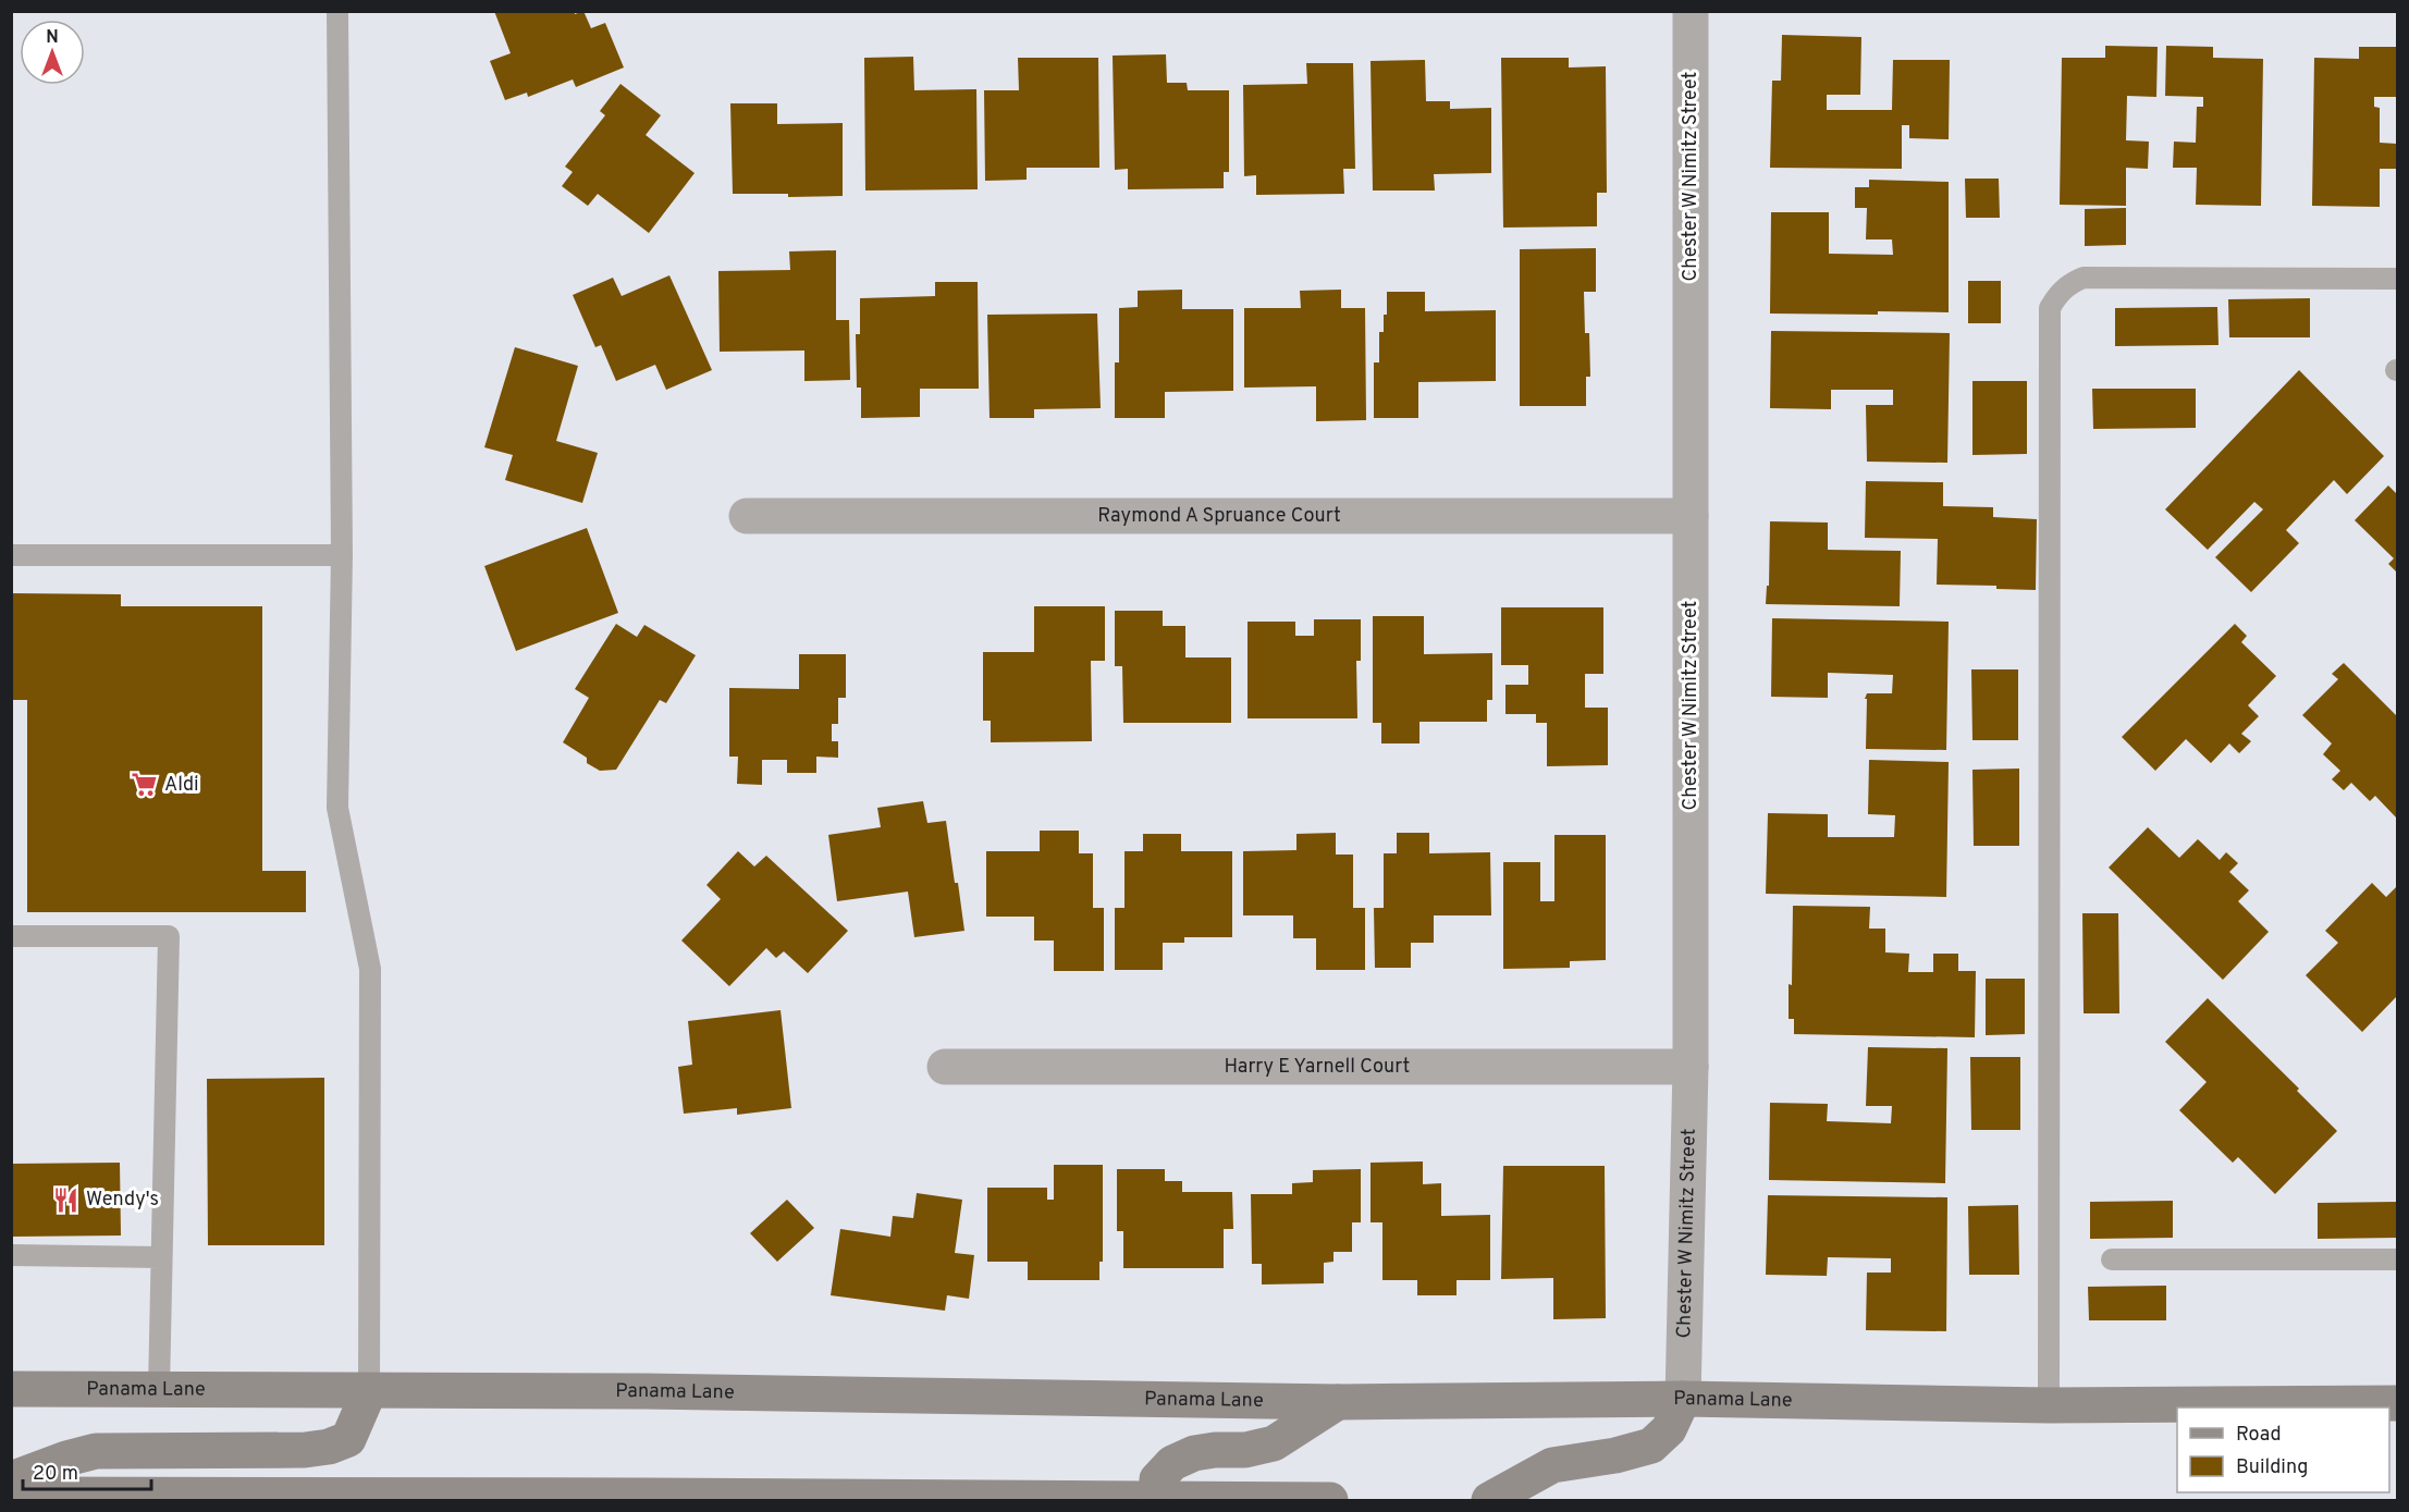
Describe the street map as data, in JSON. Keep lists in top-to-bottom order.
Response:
{
  "streets": {
    "main road": ["Panama Lane"],
    "street": ["Chester W Nimitz Street", "Raymond A Spruance Court", "Harry E Yarnell Court"]
  },
  "crossings": [
    ["Chester W Nimitz Street", "Raymond A Spruance Court"],
    ["Chester W Nimitz Street", "Harry E Yarnell Court"],
    ["Chester W Nimitz Street", "Panama Lane"]
  ],
  "places": {
    "supermarket": ["Aldi"],
    "restaurant": ["Wendy's"]
  },
  "legend": ["Road", "Building"],
  "scale_bar": "20 m",
  "north": "top"
}
